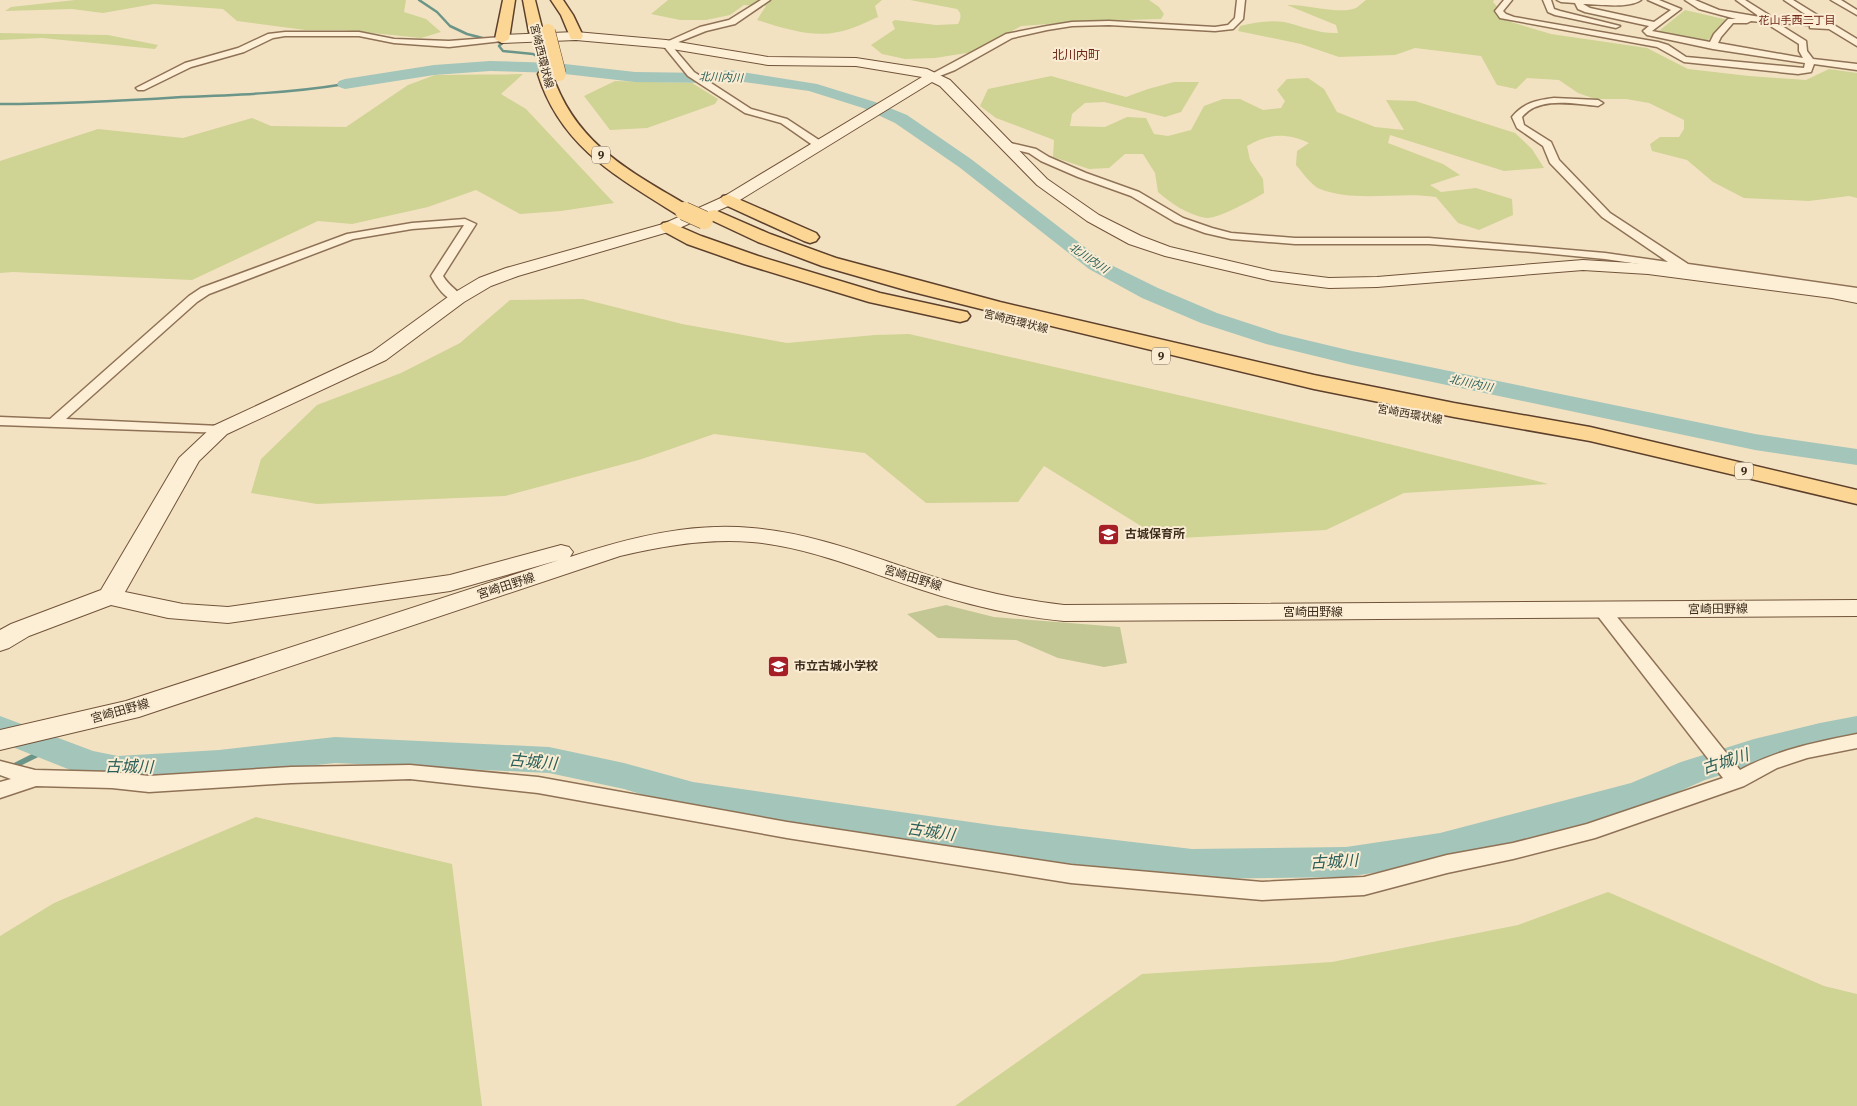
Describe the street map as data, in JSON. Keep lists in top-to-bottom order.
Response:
{
  "streets": {
    "main road": ["宮崎西環状線", "9"],
    "street": ["宮崎田野線"]
  },
  "districts": ["花山手西二丁目", "北川内町"],
  "water": ["北川内川", "古城川"],
  "places": {
    "school or university": ["古城保育所", "市立古城小学校"]
  }
}
